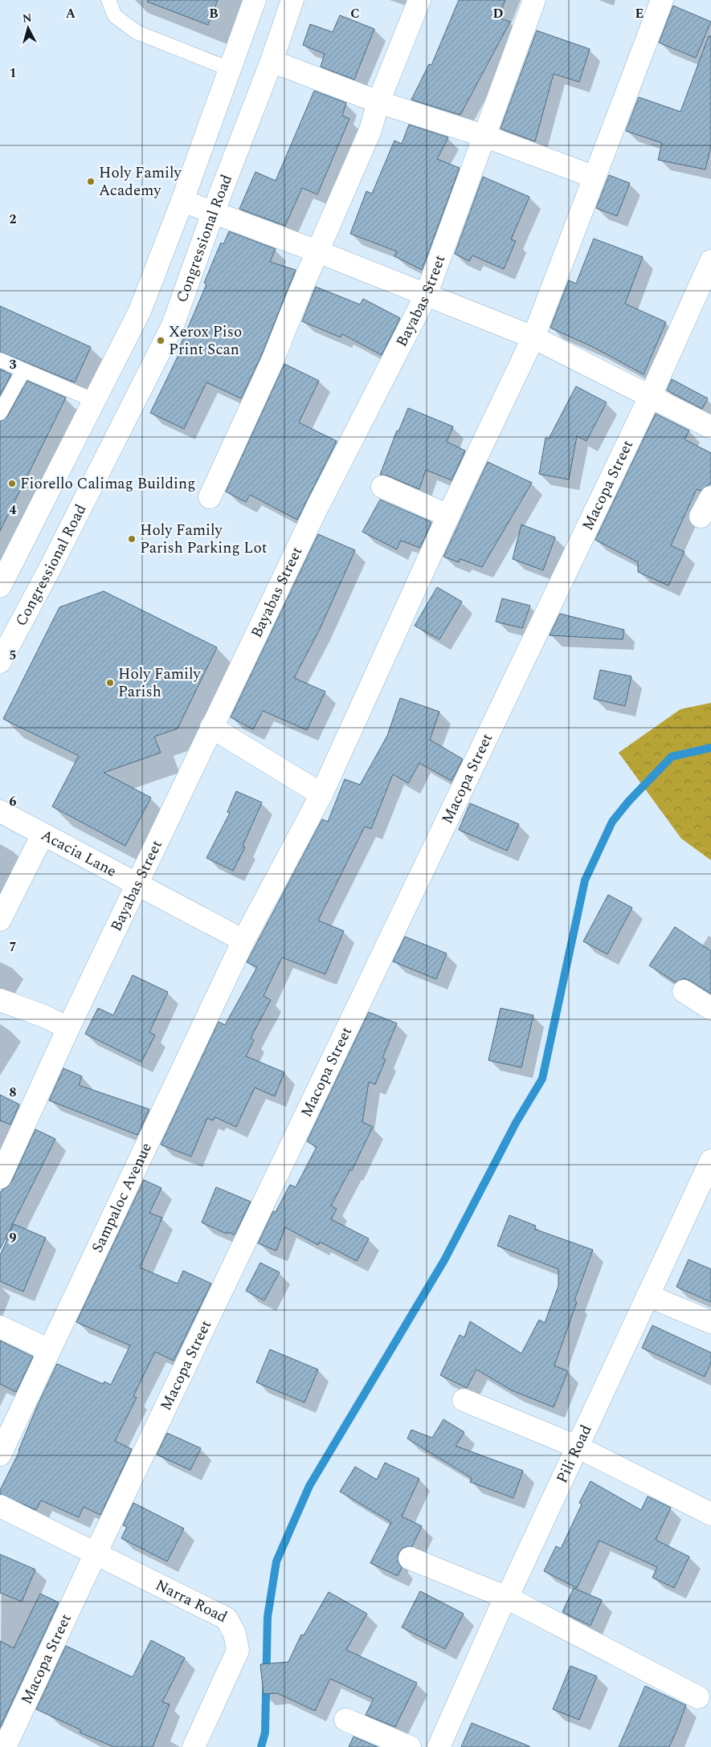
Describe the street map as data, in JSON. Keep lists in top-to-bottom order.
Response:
{
  "streets": {
    "street": [
      "Congressional Road",
      "Bayabas Street",
      "Macopa Street",
      "Acacia Lane",
      "Sampaloc Avenue",
      "Pili Road",
      "Narra Road"
    ]
  },
  "crossings": [
    ["Bayabas Street", "Acacia Lane"],
    ["Macopa Street", "Narra Road"],
    ["Acacia Lane", "Sampaloc Avenue"]
  ],
  "places": [
    "Holy Family Academy",
    "Xerox Piso Print Scan",
    "Fiorello Calimag Building",
    "Holy Family Parish Parking Lot",
    "Holy Family Parish"
  ],
  "north": "top",
  "grid": {
    "columns": [
      "A",
      "B",
      "C",
      "D",
      "E"
    ],
    "rows": [
      "1",
      "2",
      "3",
      "4",
      "5",
      "6",
      "7",
      "8",
      "9"
    ]
  }
}
